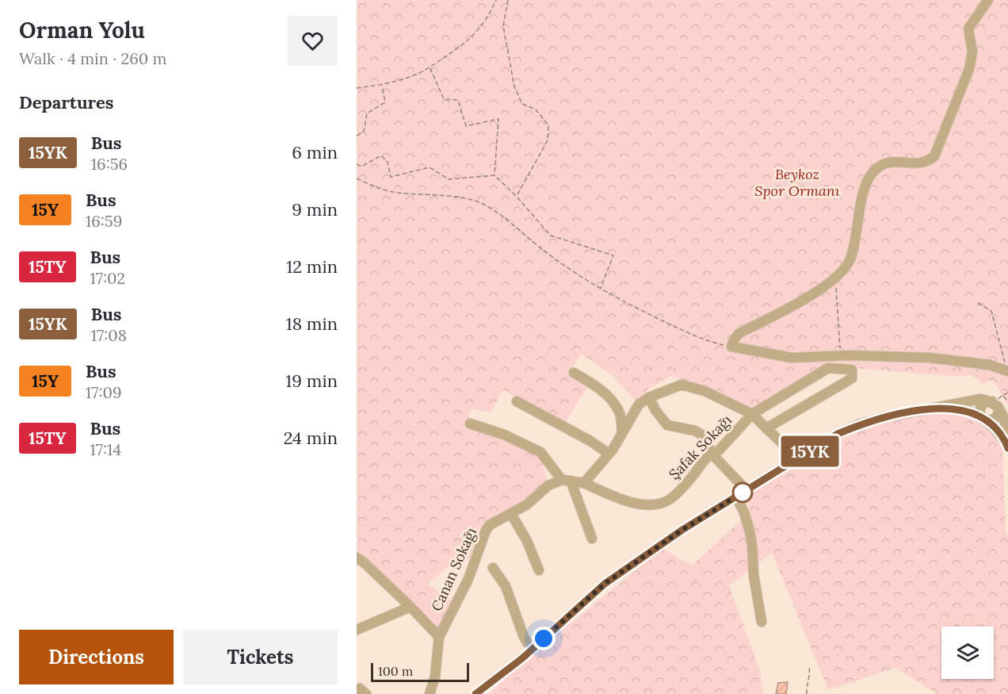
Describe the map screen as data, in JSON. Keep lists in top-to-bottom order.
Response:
{
  "streets": {
    "street": ["Şafak Sokağı", "Canan Sokağı"]
  },
  "parks": ["Beykoz Spor Ormanı"],
  "lines": ["bus line 15YK"],
  "scale_bar": "100 m",
  "page": {
    "heading": [
      ["Orman Yolu", "Walk · 4 min · 260 m"],
      "Departures"
    ],
    "on_map": "15YK",
    "list": [
      {
        "mark": "15YK",
        "name": "Bus",
        "note": "16:56",
        "value": "6 min"
      },
      {
        "mark": "15Y",
        "name": "Bus",
        "note": "16:59",
        "value": "9 min"
      },
      {
        "mark": "15TY",
        "name": "Bus",
        "note": "17:02",
        "value": "12 min"
      },
      {
        "mark": "15YK",
        "name": "Bus",
        "note": "17:08",
        "value": "18 min"
      },
      {
        "mark": "15Y",
        "name": "Bus",
        "note": "17:09",
        "value": "19 min"
      },
      {
        "mark": "15TY",
        "name": "Bus",
        "note": "17:14",
        "value": "24 min"
      }
    ],
    "buttons": ["Directions", "Tickets"],
    "scale": "100 m"
  }
}
